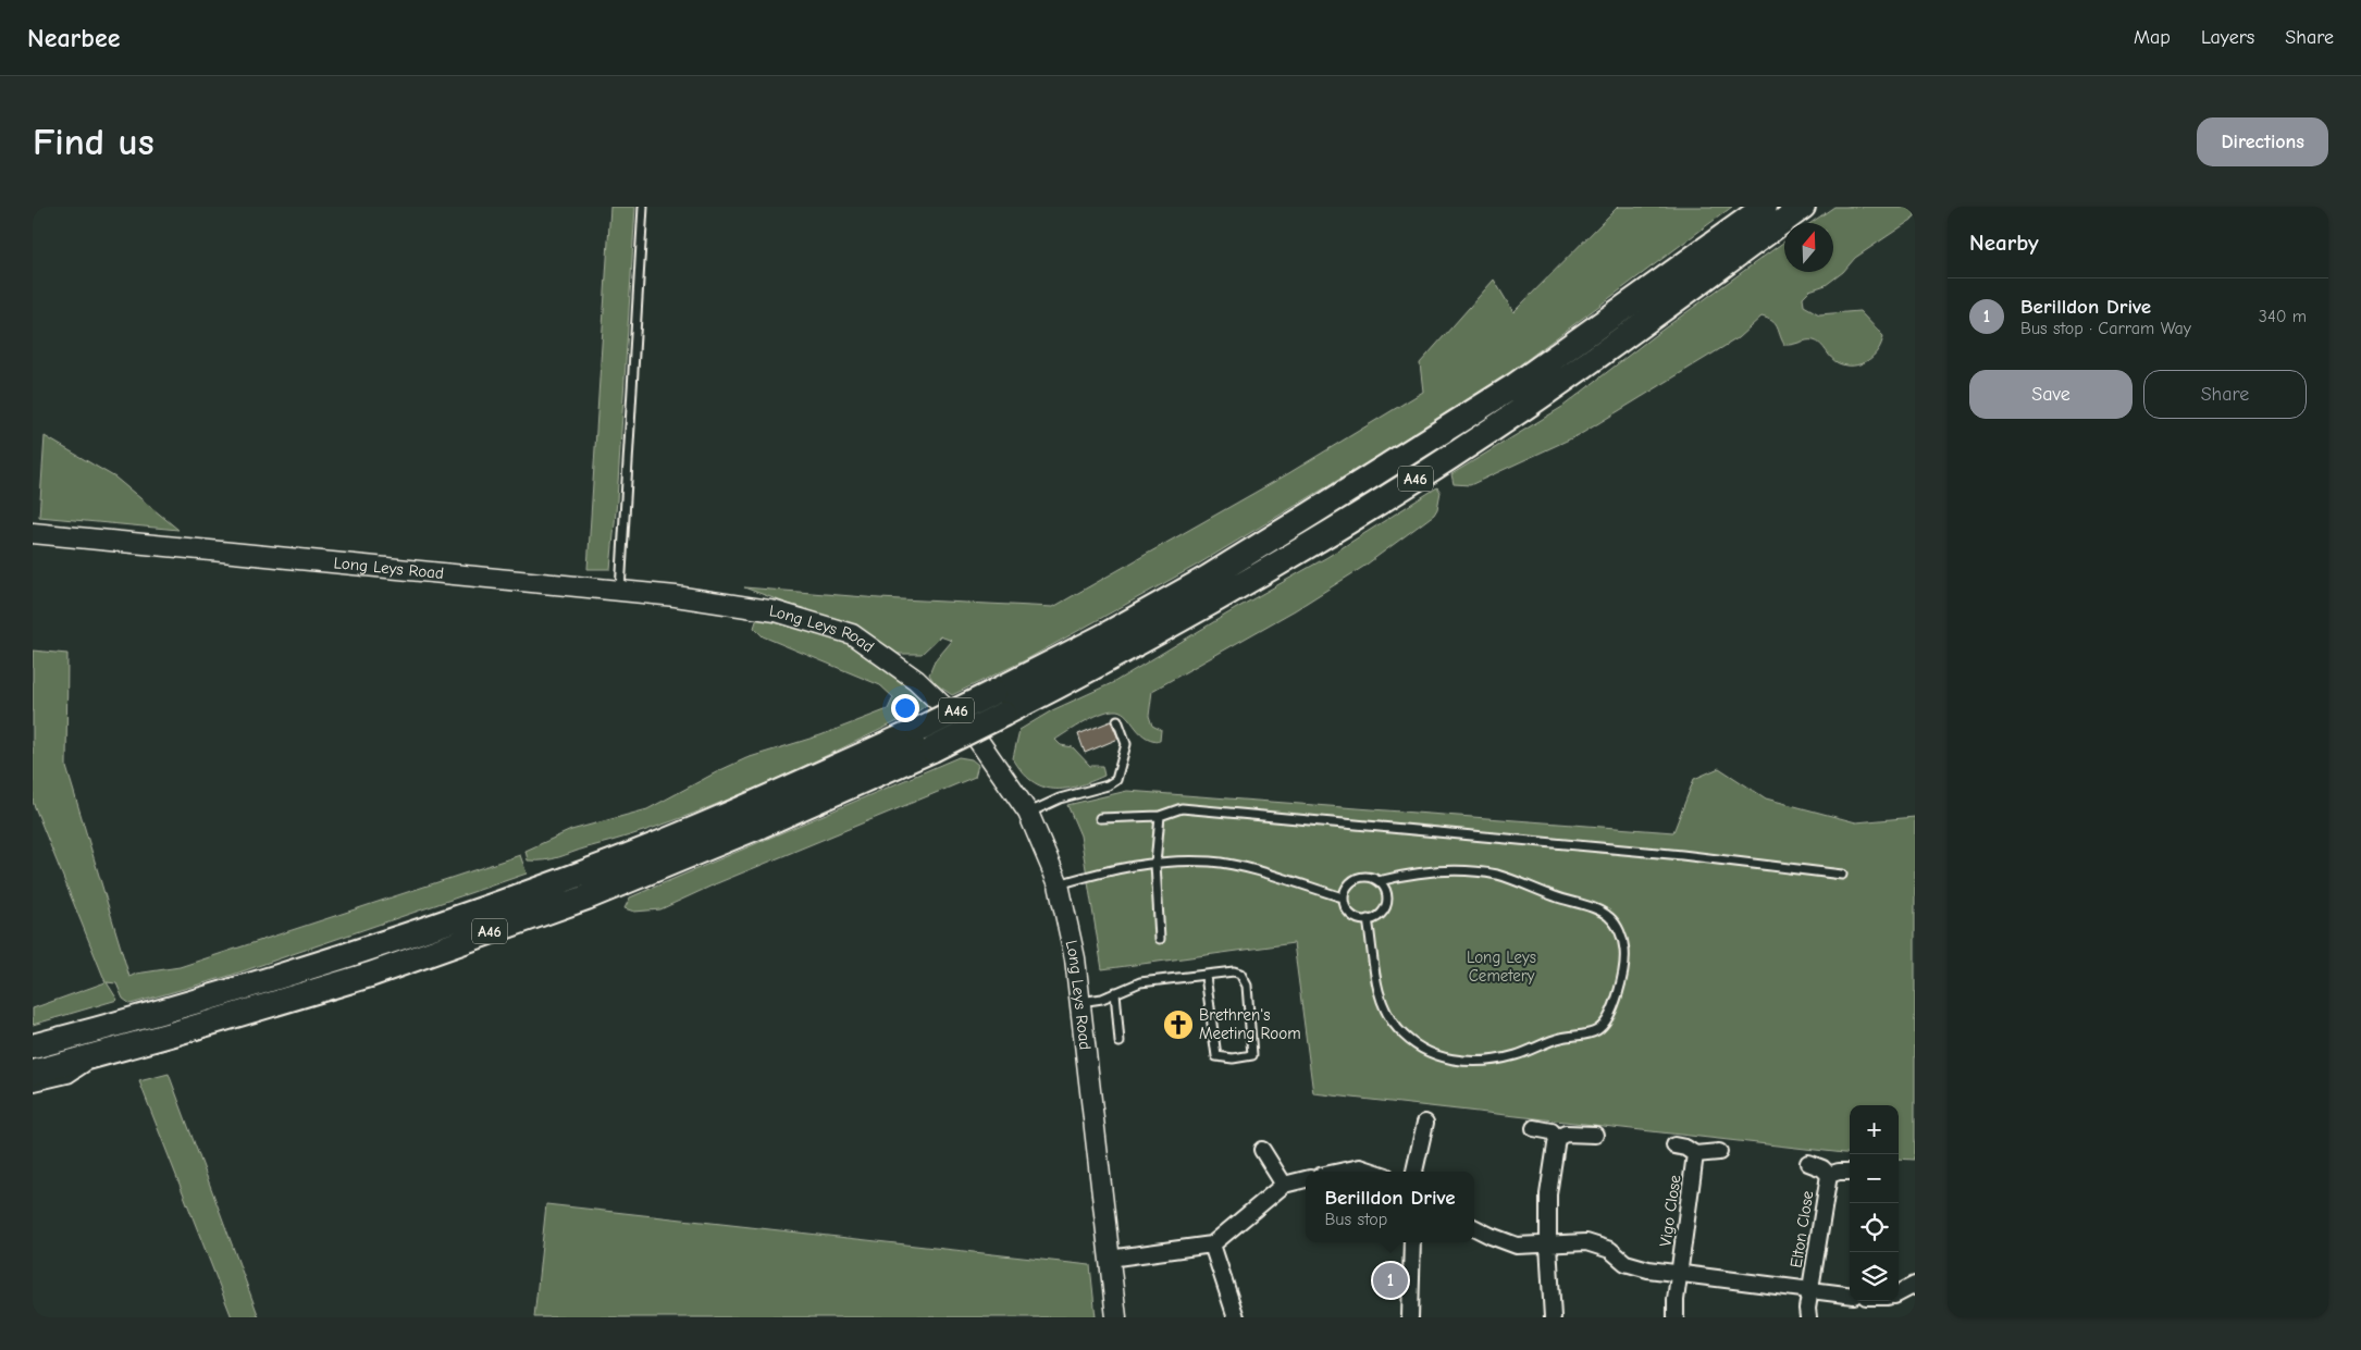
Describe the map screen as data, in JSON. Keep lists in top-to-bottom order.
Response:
{
  "streets": {
    "highway": ["A46"],
    "street": ["Long Leys Road", "Vigo Close", "Elton Close"]
  },
  "parks": ["Long Leys Cemetery"],
  "places": {
    "church": ["Brethren's Meeting Room"]
  },
  "north": "top",
  "page": {
    "header": "Nearbee",
    "nav": ["Map", "Layers", "Share"],
    "buttons": [
      "Directions",
      ["Save", "Share"]
    ],
    "title": "Find us",
    "heading": "Nearby",
    "list": [
      {
        "mark": "1",
        "name": "Berilldon Drive",
        "note": "Bus stop · Carram Way",
        "value": "340 m"
      }
    ],
    "map_buttons": ["+", "−"],
    "popup": ["Berilldon Drive", "Bus stop"],
    "pins": "1"
  }
}
